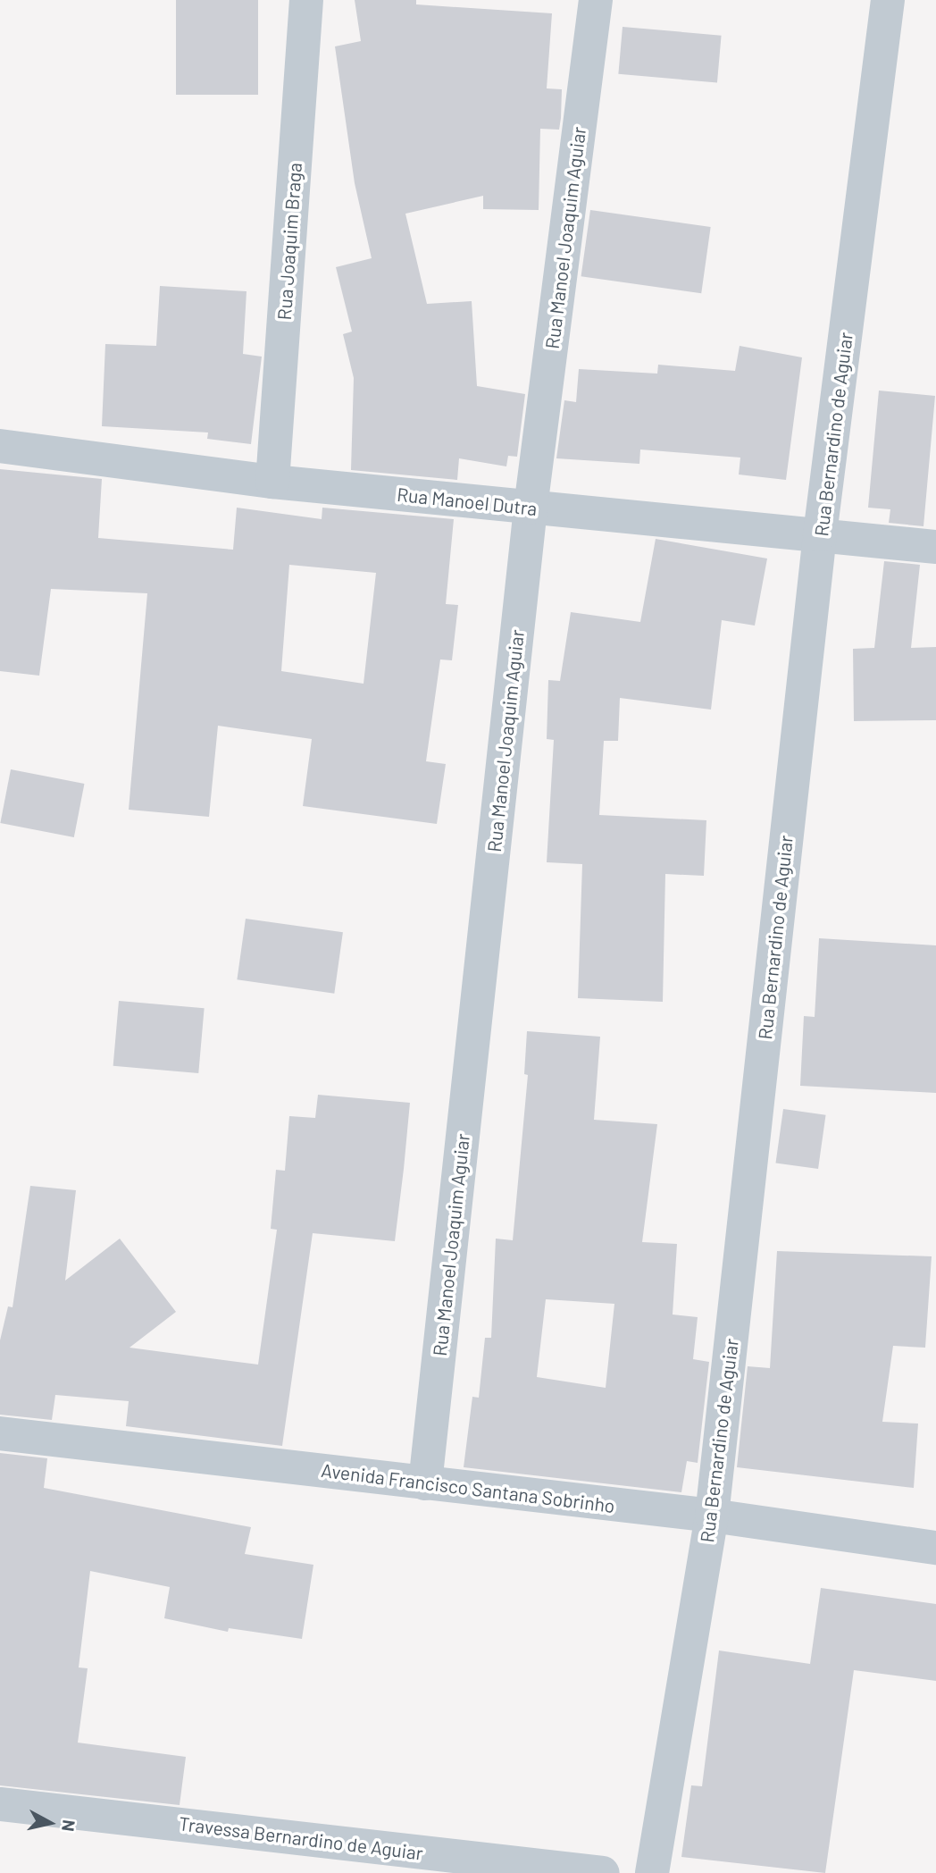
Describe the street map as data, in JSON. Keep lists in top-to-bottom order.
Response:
{
  "streets": {
    "street": [
      "Rua Manoel Joaquim Aguiar",
      "Rua Joaquim Braga",
      "Rua Bernardino de Aguiar",
      "Rua Manoel Dutra",
      "Avenida Francisco Santana Sobrinho",
      "Travessa Bernardino de Aguiar"
    ]
  },
  "crossings": [
    ["Rua Manoel Joaquim Aguiar", "Rua Manoel Dutra"],
    ["Rua Manoel Joaquim Aguiar", "Avenida Francisco Santana Sobrinho"],
    ["Rua Joaquim Braga", "Rua Manoel Dutra"],
    ["Rua Bernardino de Aguiar", "Rua Manoel Dutra"],
    ["Rua Bernardino de Aguiar", "Avenida Francisco Santana Sobrinho"]
  ],
  "north": "right"
}
